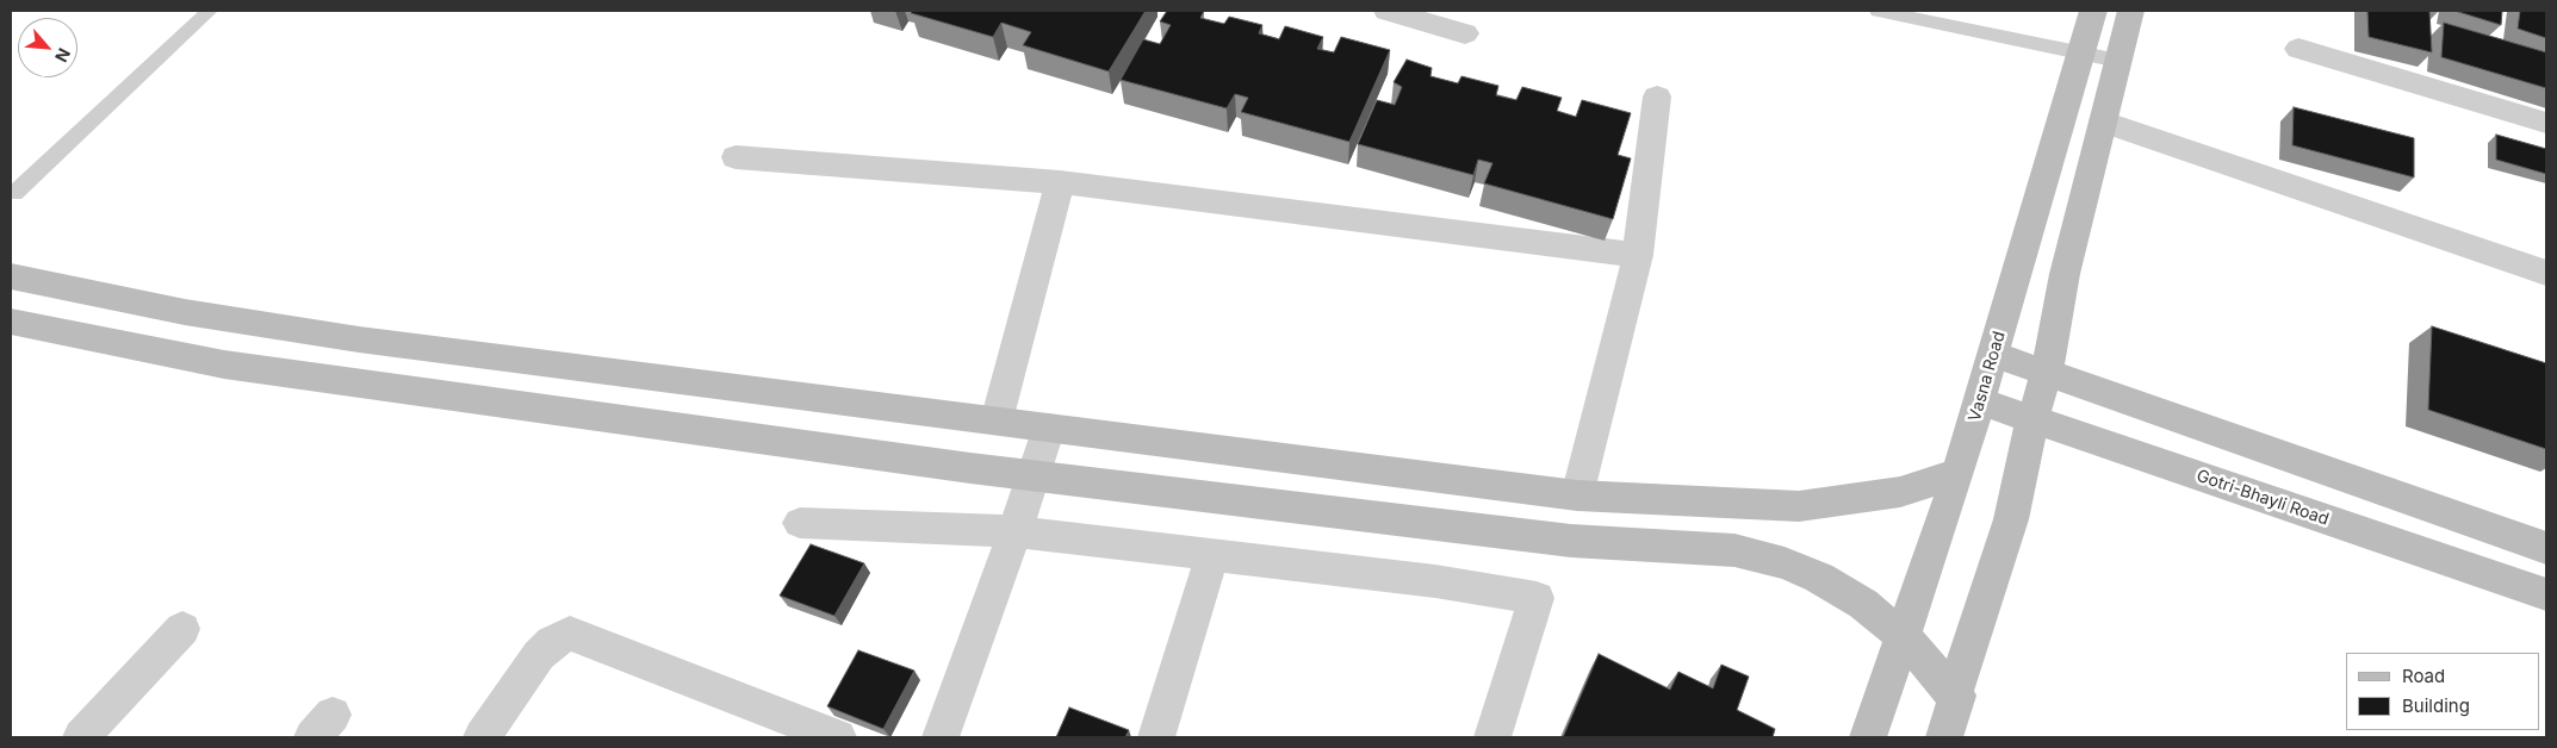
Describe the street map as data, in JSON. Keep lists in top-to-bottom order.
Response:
{
  "streets": {
    "street": ["Vasna Road", "Gotri-Bhayli Road"]
  },
  "crossings": [
    ["Vasna Road", "Gotri-Bhayli Road"]
  ],
  "legend": ["Road", "Building"],
  "north": "bottom right"
}
